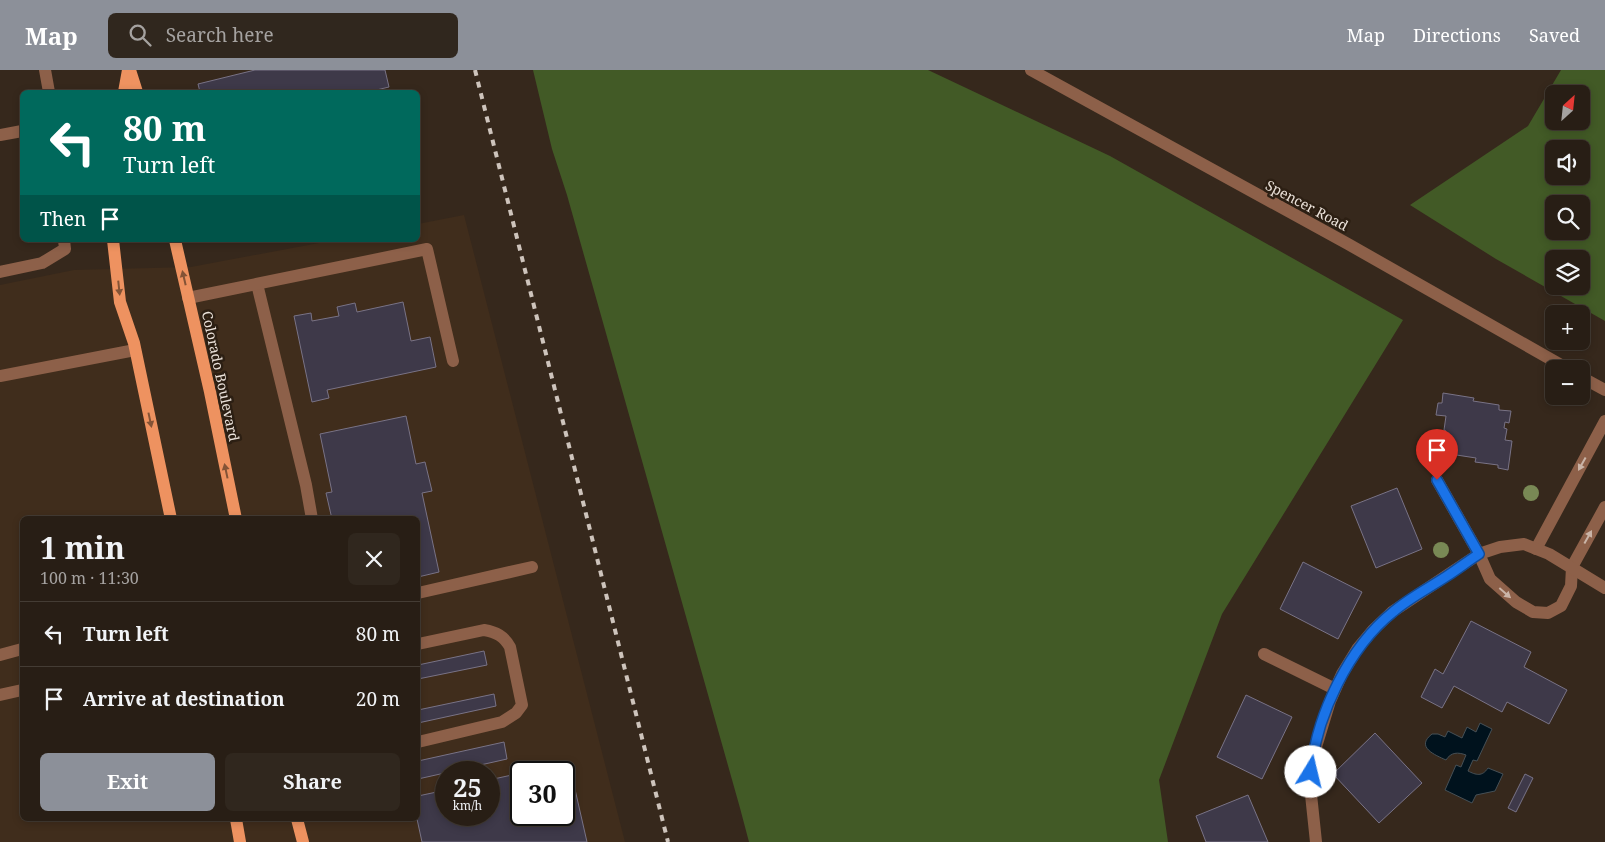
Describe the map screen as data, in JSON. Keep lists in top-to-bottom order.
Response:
{
  "streets": {
    "main road": ["Colorado Boulevard"],
    "street": ["Spencer Road"]
  },
  "north": "top right",
  "page": {
    "header": "Map",
    "search": "Search here",
    "nav": ["Map", "Directions", "Saved"],
    "map_buttons": ["+", "−"],
    "turn": ["80 m", "Turn left"],
    "then": "Then",
    "heading": ["1 min", "100 m · 11:30"],
    "list": [
      {
        "name": "Turn left",
        "value": "80 m"
      },
      {
        "name": "Arrive at destination",
        "value": "20 m"
      }
    ],
    "buttons": ["Exit", "Share"],
    "speed": "25 km/h",
    "limit": "30"
  }
}
